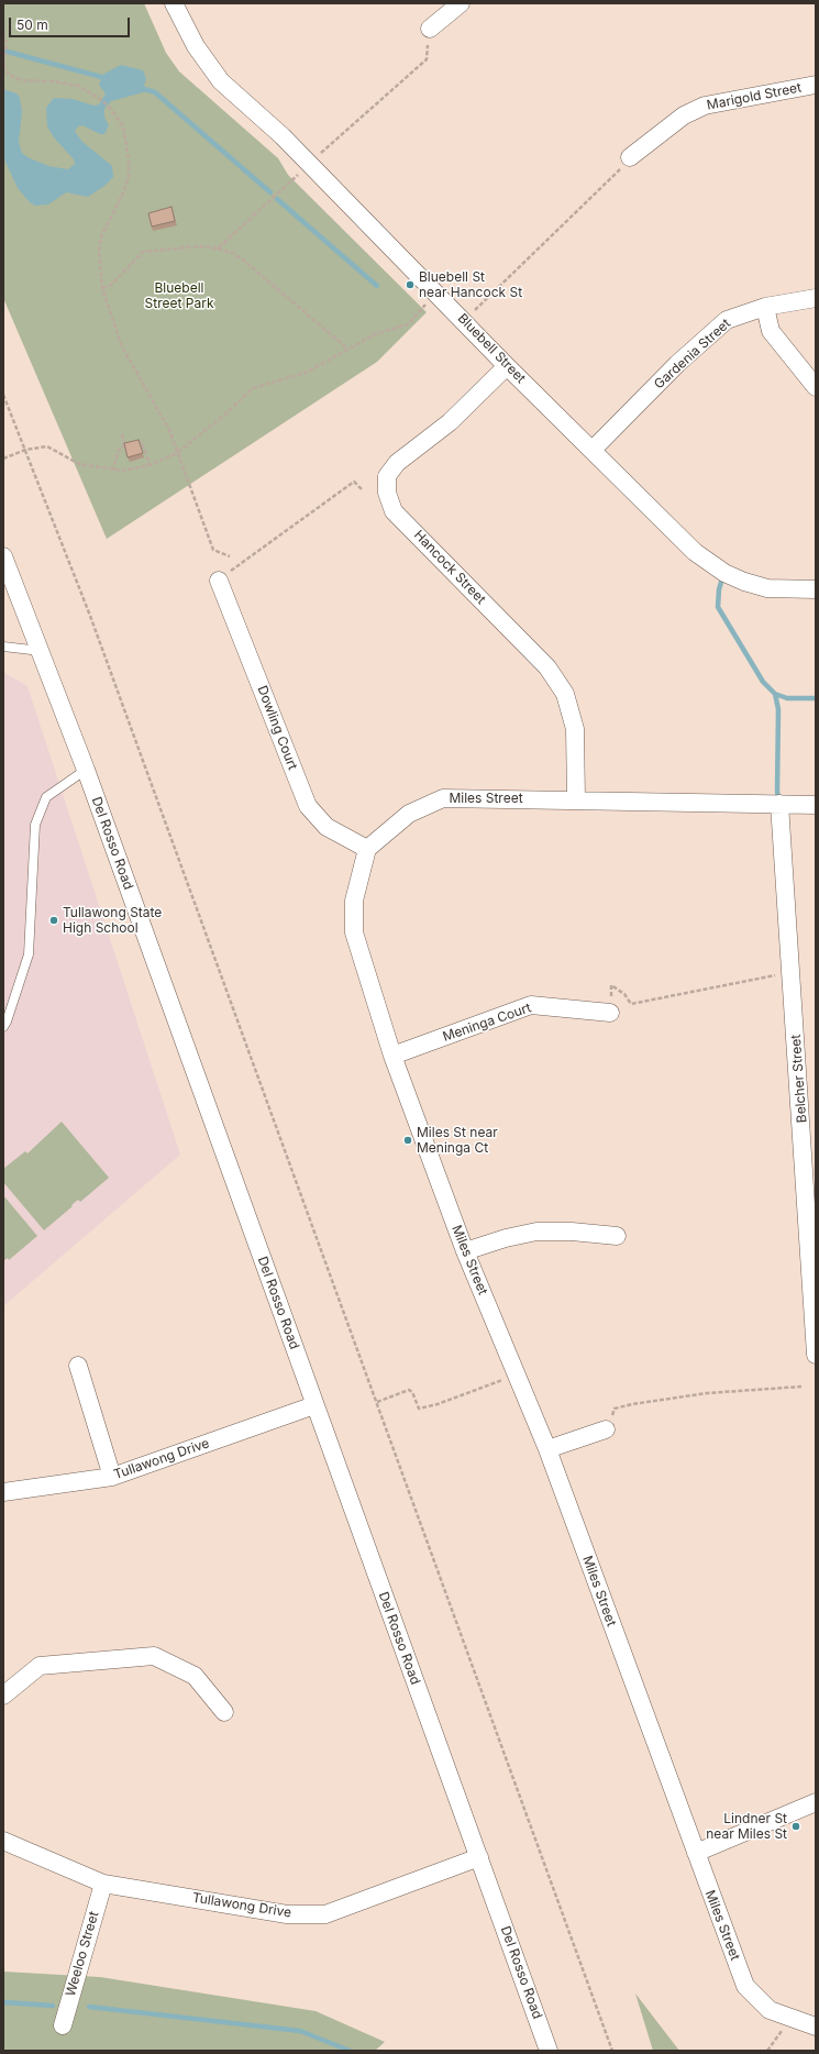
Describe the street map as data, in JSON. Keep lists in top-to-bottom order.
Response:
{
  "streets": {
    "street": [
      "Marigold Street",
      "Bluebell Street",
      "Gardenia Street",
      "Hancock Street",
      "Dowling Court",
      "Miles Street",
      "Del Rosso Road",
      "Meninga Court",
      "Belcher Street",
      "Tullawong Drive",
      "Weeloo Street"
    ]
  },
  "crossings": [
    ["Bluebell Street", "Gardenia Street"],
    ["Bluebell Street", "Hancock Street"],
    ["Hancock Street", "Miles Street"],
    ["Dowling Court", "Miles Street"],
    ["Miles Street", "Meninga Court"],
    ["Miles Street", "Belcher Street"],
    ["Del Rosso Road", "Tullawong Drive"],
    ["Tullawong Drive", "Weeloo Street"]
  ],
  "parks": ["Bluebell Street Park"],
  "places": [
    "Bluebell St near Hancock St",
    "Tullawong State High School",
    "Miles St near Meninga Ct",
    "Lindner St near Miles St"
  ],
  "scale_bar": "50 m"
}
